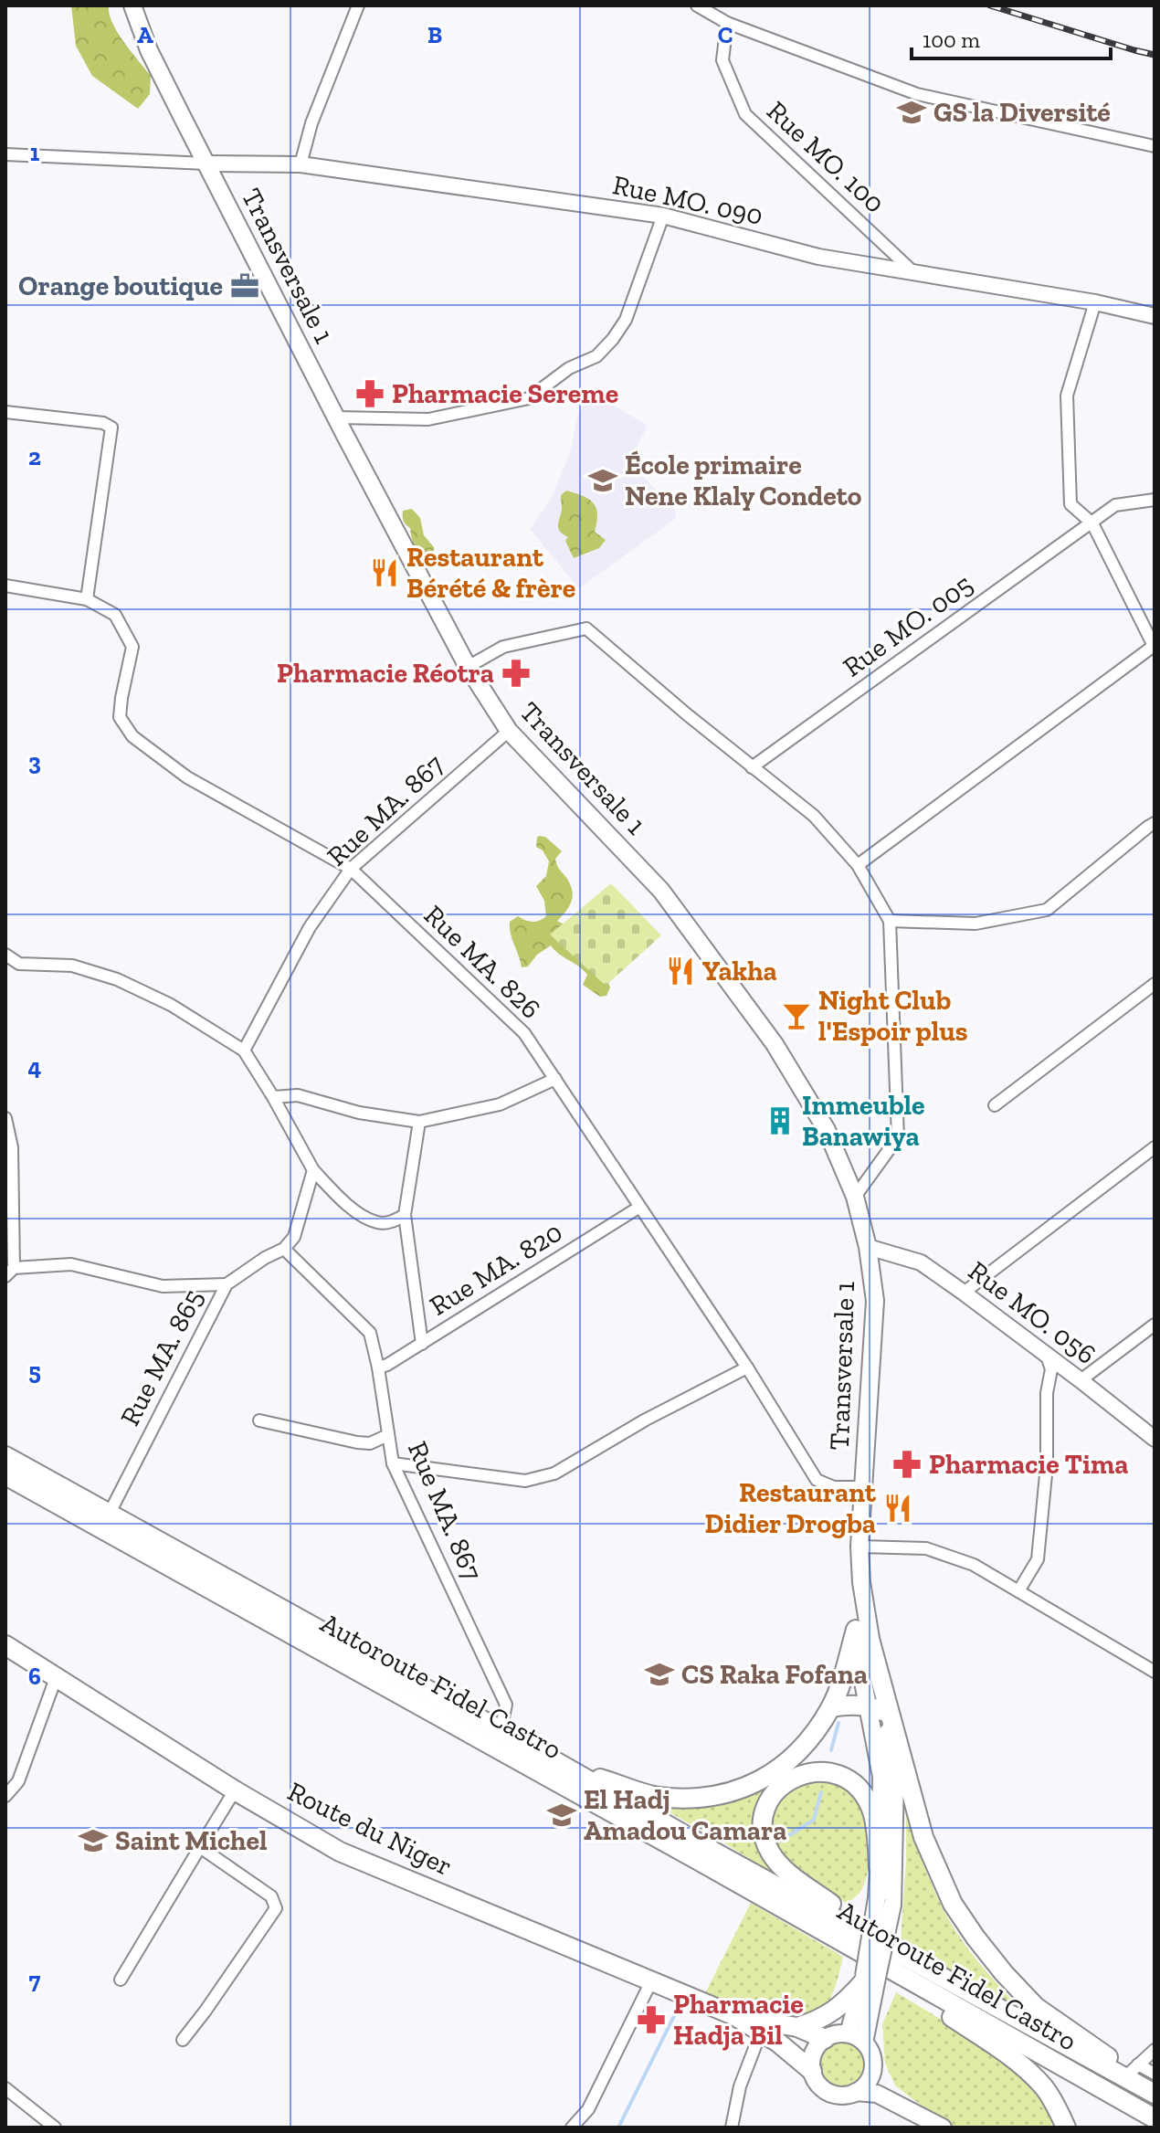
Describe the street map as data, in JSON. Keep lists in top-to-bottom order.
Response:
{
  "streets": {
    "main road": ["Transversale 1", "Autoroute Fidel Castro", "Route du Niger"],
    "street": [
      "Rue MO. 100",
      "Rue MO. 090",
      "Rue MO. 005",
      "Rue MA. 867",
      "Rue MA. 826",
      "Rue MA. 820",
      "Rue MO. 056",
      "Rue MA. 865"
    ]
  },
  "crossings": [
    ["Rue MO. 100", "Rue MO. 090"],
    ["Rue MO. 090", "Transversale 1"],
    ["Transversale 1", "Rue MA. 867"],
    ["Transversale 1", "Rue MA. 826"],
    ["Transversale 1", "Rue MO. 056"],
    ["Transversale 1", "Route du Niger"],
    ["Rue MA. 867", "Rue MA. 826"],
    ["Rue MA. 867", "Rue MA. 820"],
    ["Rue MA. 867", "Rue MA. 865"],
    ["Rue MA. 867", "Autoroute Fidel Castro"],
    ["Rue MA. 826", "Rue MA. 820"],
    ["Rue MA. 865", "Autoroute Fidel Castro"]
  ],
  "places": {
    "school or university": [
      "GS la Diversité",
      "École primaire Nene Klaly Condeto",
      "CS Raka Fofana",
      "El Hadj Amadou Camara",
      "Saint Michel"
    ],
    "office": ["Orange boutique"],
    "pharmacy": [
      "Pharmacie Sereme",
      "Pharmacie Réotra",
      "Pharmacie Tima",
      "Pharmacie Hadja Bil"
    ],
    "restaurant": ["Restaurant Bérété & frère", "Yakha", "Restaurant Didier Drogba"],
    "bar": ["Night Club l'Espoir plus"],
    "building": ["Immeuble Banawiya"]
  },
  "scale_bar": "100 m",
  "grid": {
    "columns": ["A", "B", "C"],
    "rows": [
      "1",
      "2",
      "3",
      "4",
      "5",
      "6",
      "7"
    ]
  }
}
